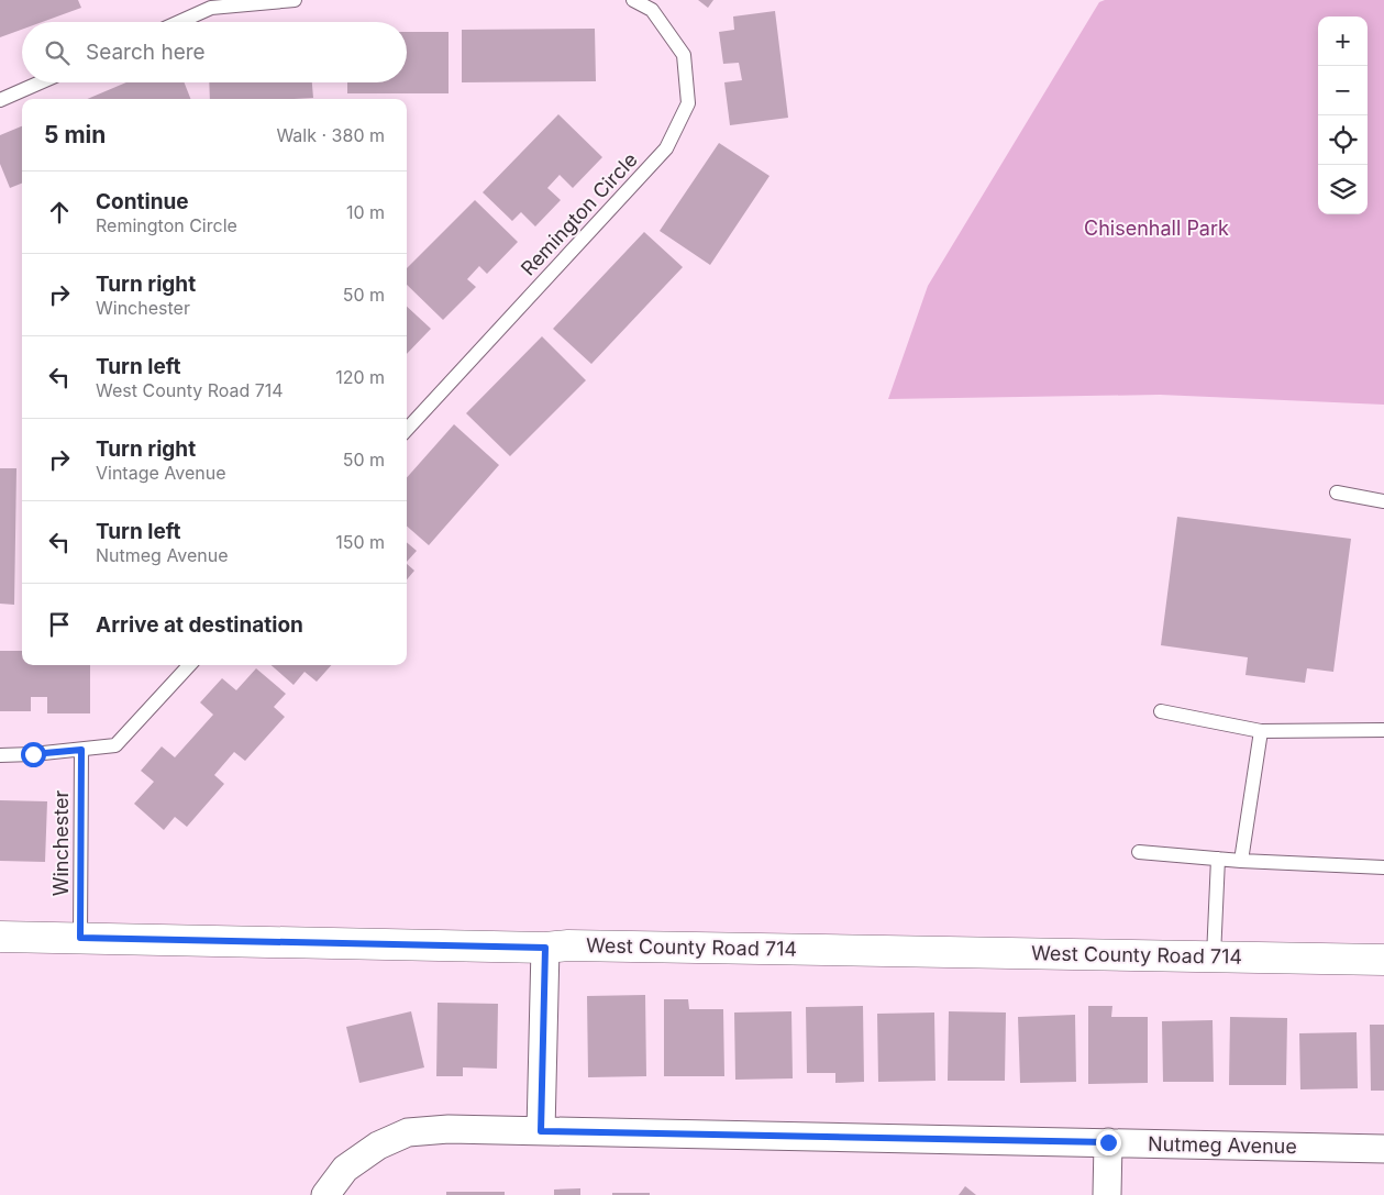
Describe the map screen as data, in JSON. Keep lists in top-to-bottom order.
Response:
{
  "streets": {
    "street": ["West County Road 714", "Nutmeg Avenue"],
    "lane": ["Remington Circle", "Winchester"]
  },
  "crossings": [
    ["Winchester", "West County Road 714"]
  ],
  "parks": ["Chisenhall Park"],
  "page": {
    "map_buttons": ["+", "−"],
    "search": "Search here",
    "heading": ["5 min", "Walk · 380 m"],
    "list": [
      ["Continue", "Remington Circle", "10 m"],
      ["Turn right", "Winchester", "50 m"],
      ["Turn left", "West County Road 714", "120 m"],
      ["Turn right", "Vintage Avenue", "50 m"],
      ["Turn left", "Nutmeg Avenue", "150 m"],
      "Arrive at destination"
    ]
  }
}
